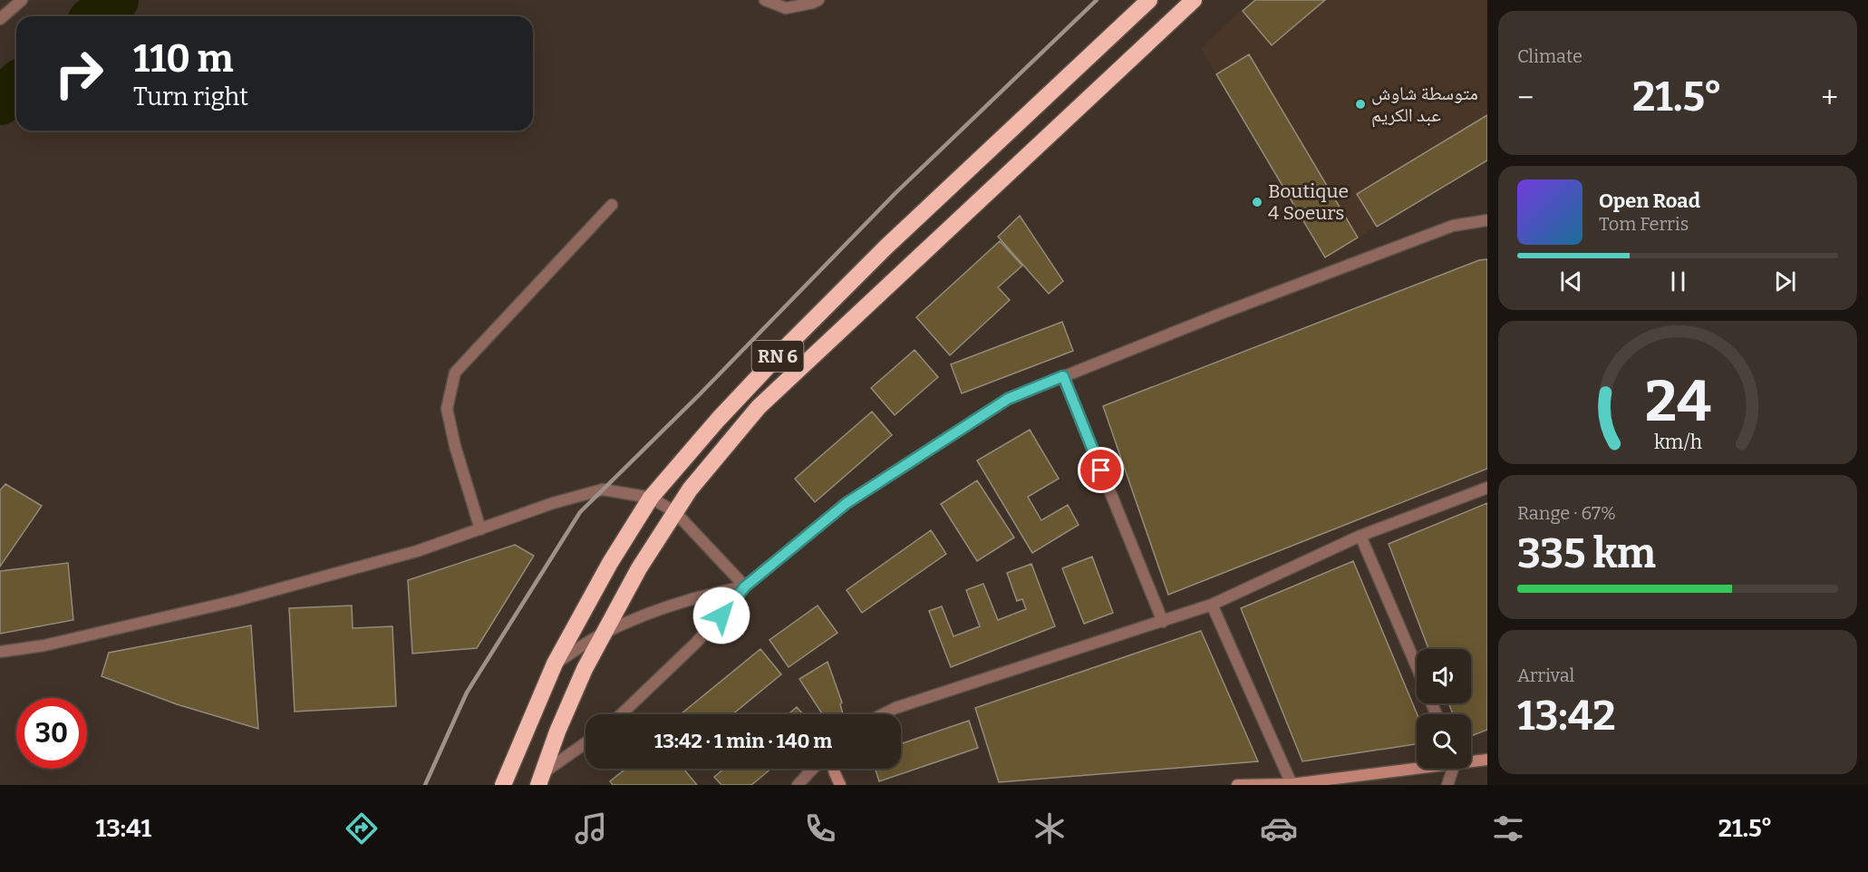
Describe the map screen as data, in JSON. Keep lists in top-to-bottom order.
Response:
{
  "streets": {
    "highway": ["RN 6"]
  },
  "places": ["متوسطة شاوش عبد الكريم", "Boutique 4 Soeurs"],
  "page": {
    "tile": [
      "Climate",
      ["Range · 67%", "335 km"],
      ["Arrival", "13:42"]
    ],
    "turn": ["110 m", "Turn right"],
    "heat": ["−", "21.5°", "+"],
    "song": ["Open Road", "Tom Ferris"],
    "limit": "30",
    "trip": "13:42 · 1 min · 140 m",
    "tabs": ["13:41", "21.5°"],
    "gauge": ["24", "km/h"]
  }
}
